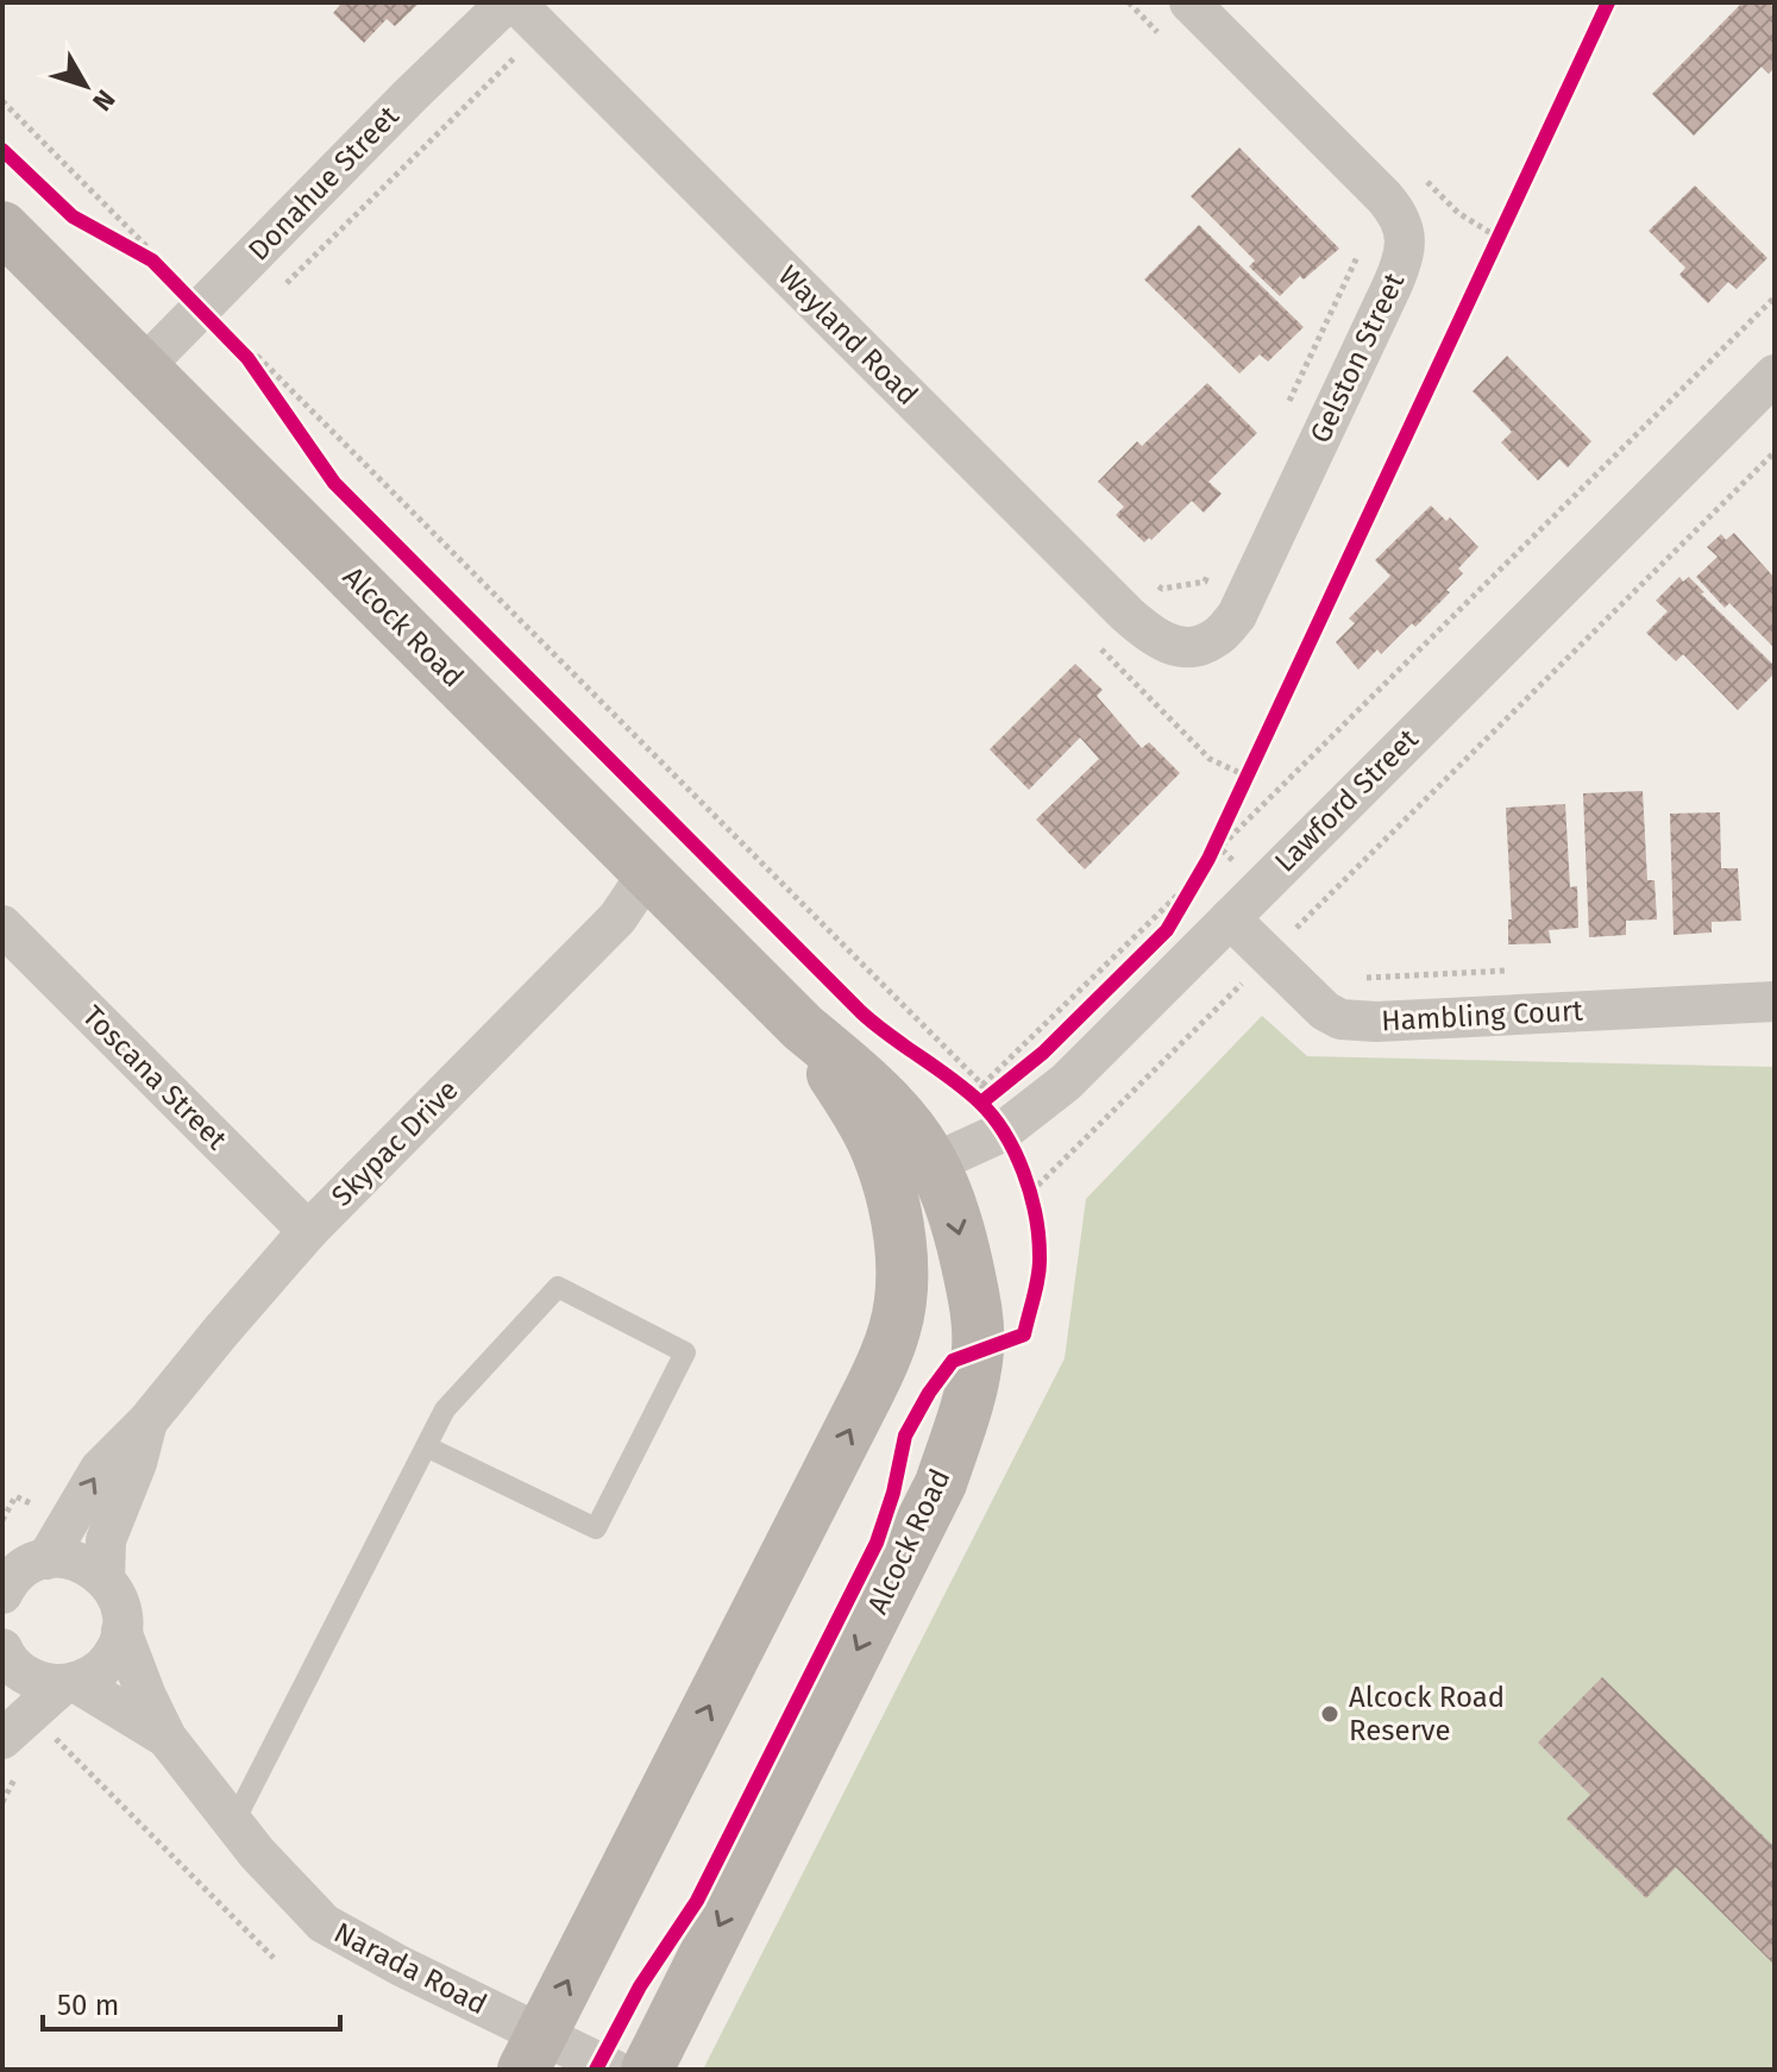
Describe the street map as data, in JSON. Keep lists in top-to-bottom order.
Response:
{
  "streets": {
    "street": [
      "Donahue Street",
      "Wayland Road",
      "Gelston Street",
      "Alcock Road",
      "Lawford Street",
      "Hambling Court",
      "Toscana Street",
      "Skypac Drive",
      "Narada Road"
    ]
  },
  "crossings": [
    ["Donahue Street", "Alcock Road"],
    ["Wayland Road", "Gelston Street"],
    ["Alcock Road", "Lawford Street"],
    ["Alcock Road", "Skypac Drive"],
    ["Alcock Road", "Narada Road"],
    ["Lawford Street", "Hambling Court"],
    ["Toscana Street", "Skypac Drive"],
    ["Skypac Drive", "Narada Road"]
  ],
  "places": ["Alcock Road Reserve"],
  "scale_bar": "50 m",
  "north": "bottom right"
}
